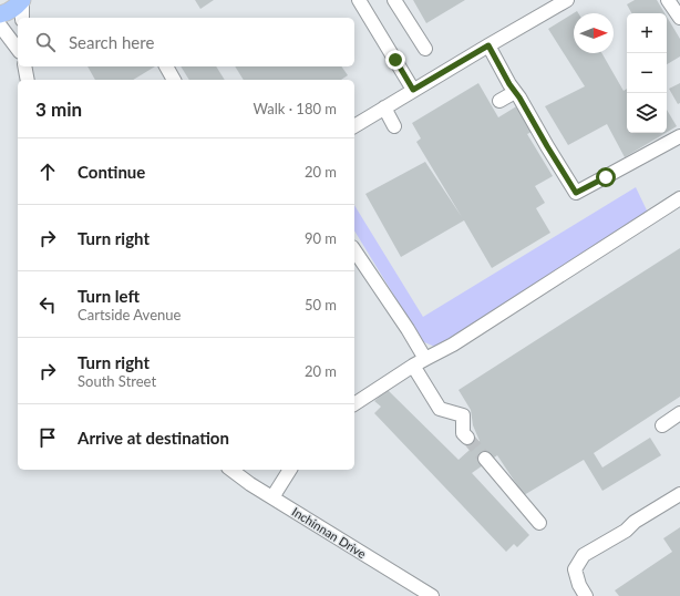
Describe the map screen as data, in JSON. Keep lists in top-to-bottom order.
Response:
{
  "streets": {
    "street": ["Inchinnan Drive"]
  },
  "north": "right",
  "page": {
    "map_buttons": ["+", "−"],
    "search": "Search here",
    "heading": ["3 min", "Walk · 180 m"],
    "list": [
      ["Continue", "20 m"],
      ["Turn right", "90 m"],
      ["Turn left", "Cartside Avenue", "50 m"],
      ["Turn right", "South Street", "20 m"],
      "Arrive at destination"
    ]
  }
}
